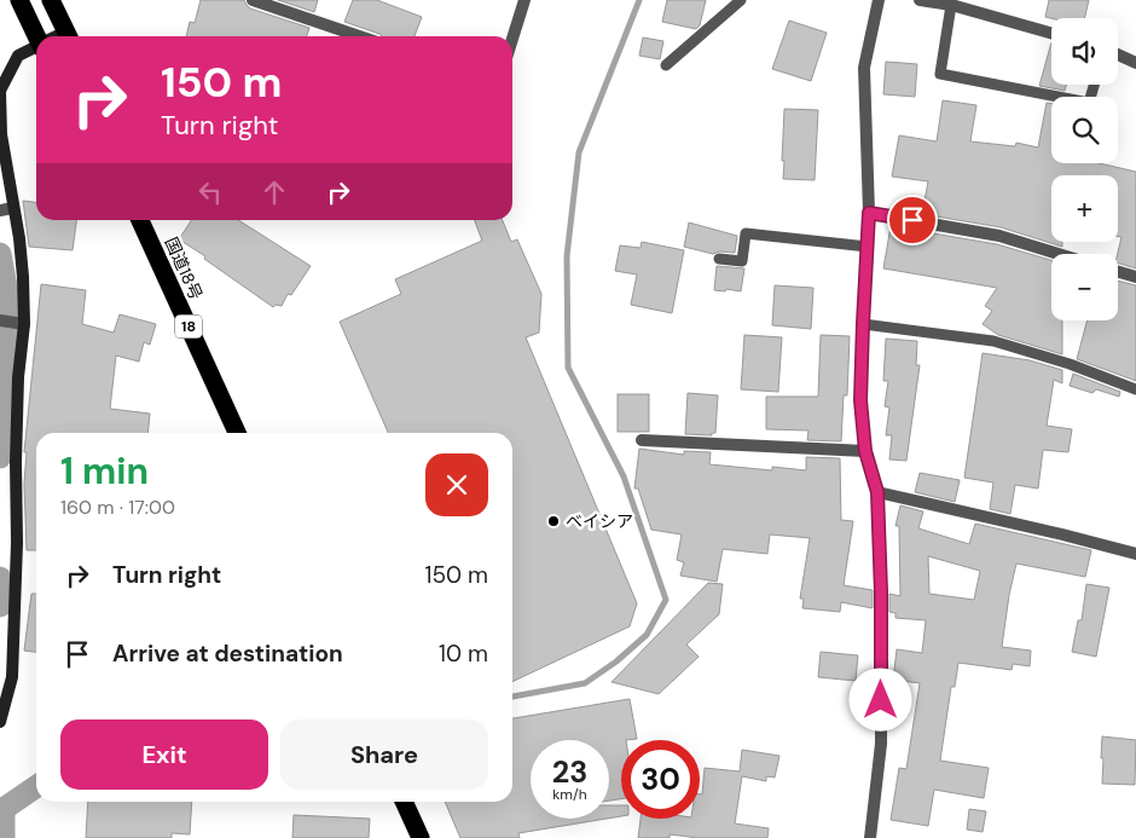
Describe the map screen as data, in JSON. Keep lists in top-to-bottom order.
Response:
{
  "streets": {
    "highway": ["国道18号", "18"]
  },
  "places": ["ベイシア"],
  "page": {
    "map_buttons": ["+", "−"],
    "turn": ["150 m", "Turn right"],
    "heading": ["1 min", "160 m · 17:00"],
    "list": [
      {
        "name": "Turn right",
        "value": "150 m"
      },
      {
        "name": "Arrive at destination",
        "value": "10 m"
      }
    ],
    "buttons": ["Exit", "Share"],
    "speed": "23 km/h",
    "limit": "30"
  }
}
